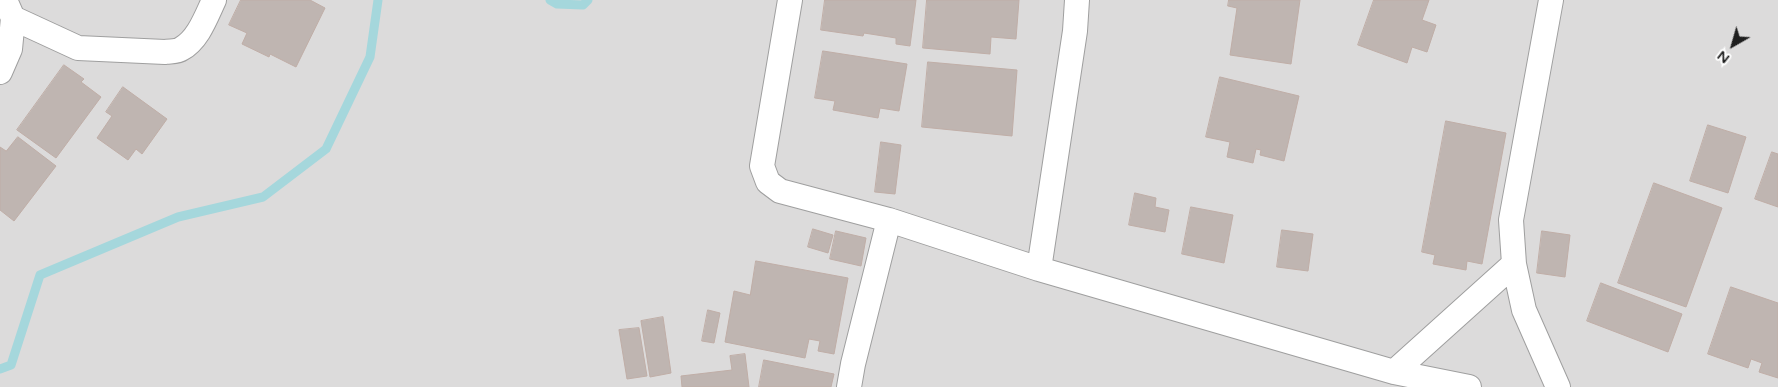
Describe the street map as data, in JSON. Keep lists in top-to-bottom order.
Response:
{
  "north": "bottom left"
}
